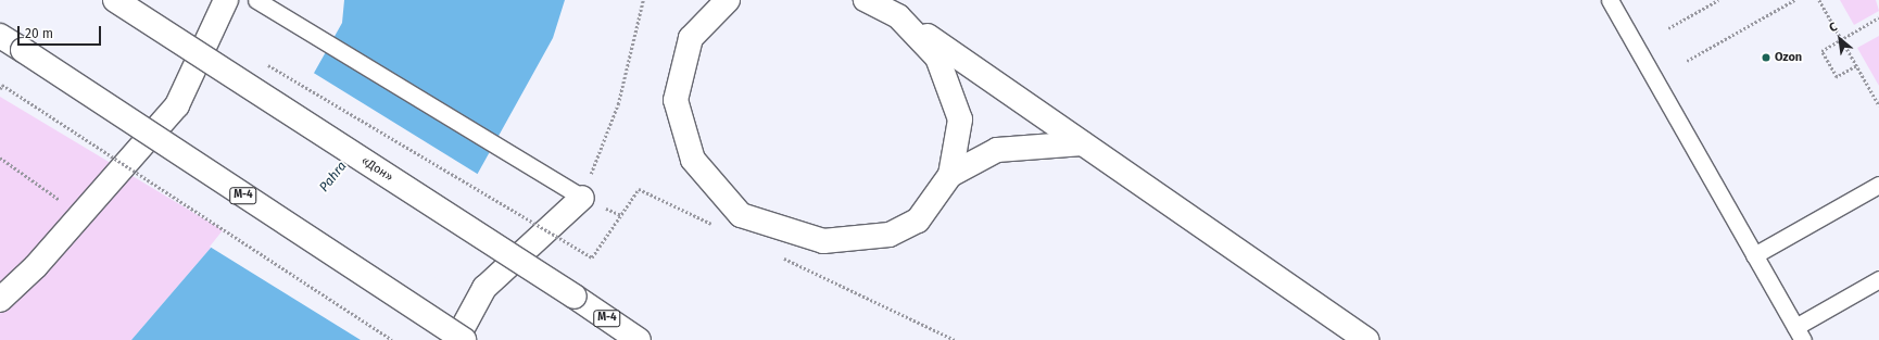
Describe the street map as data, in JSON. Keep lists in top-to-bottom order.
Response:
{
  "streets": {
    "main road": ["«Дон»", "М-4"]
  },
  "water": ["Pahra"],
  "places": ["Ozon"],
  "scale_bar": "20 m",
  "north": "top left"
}
